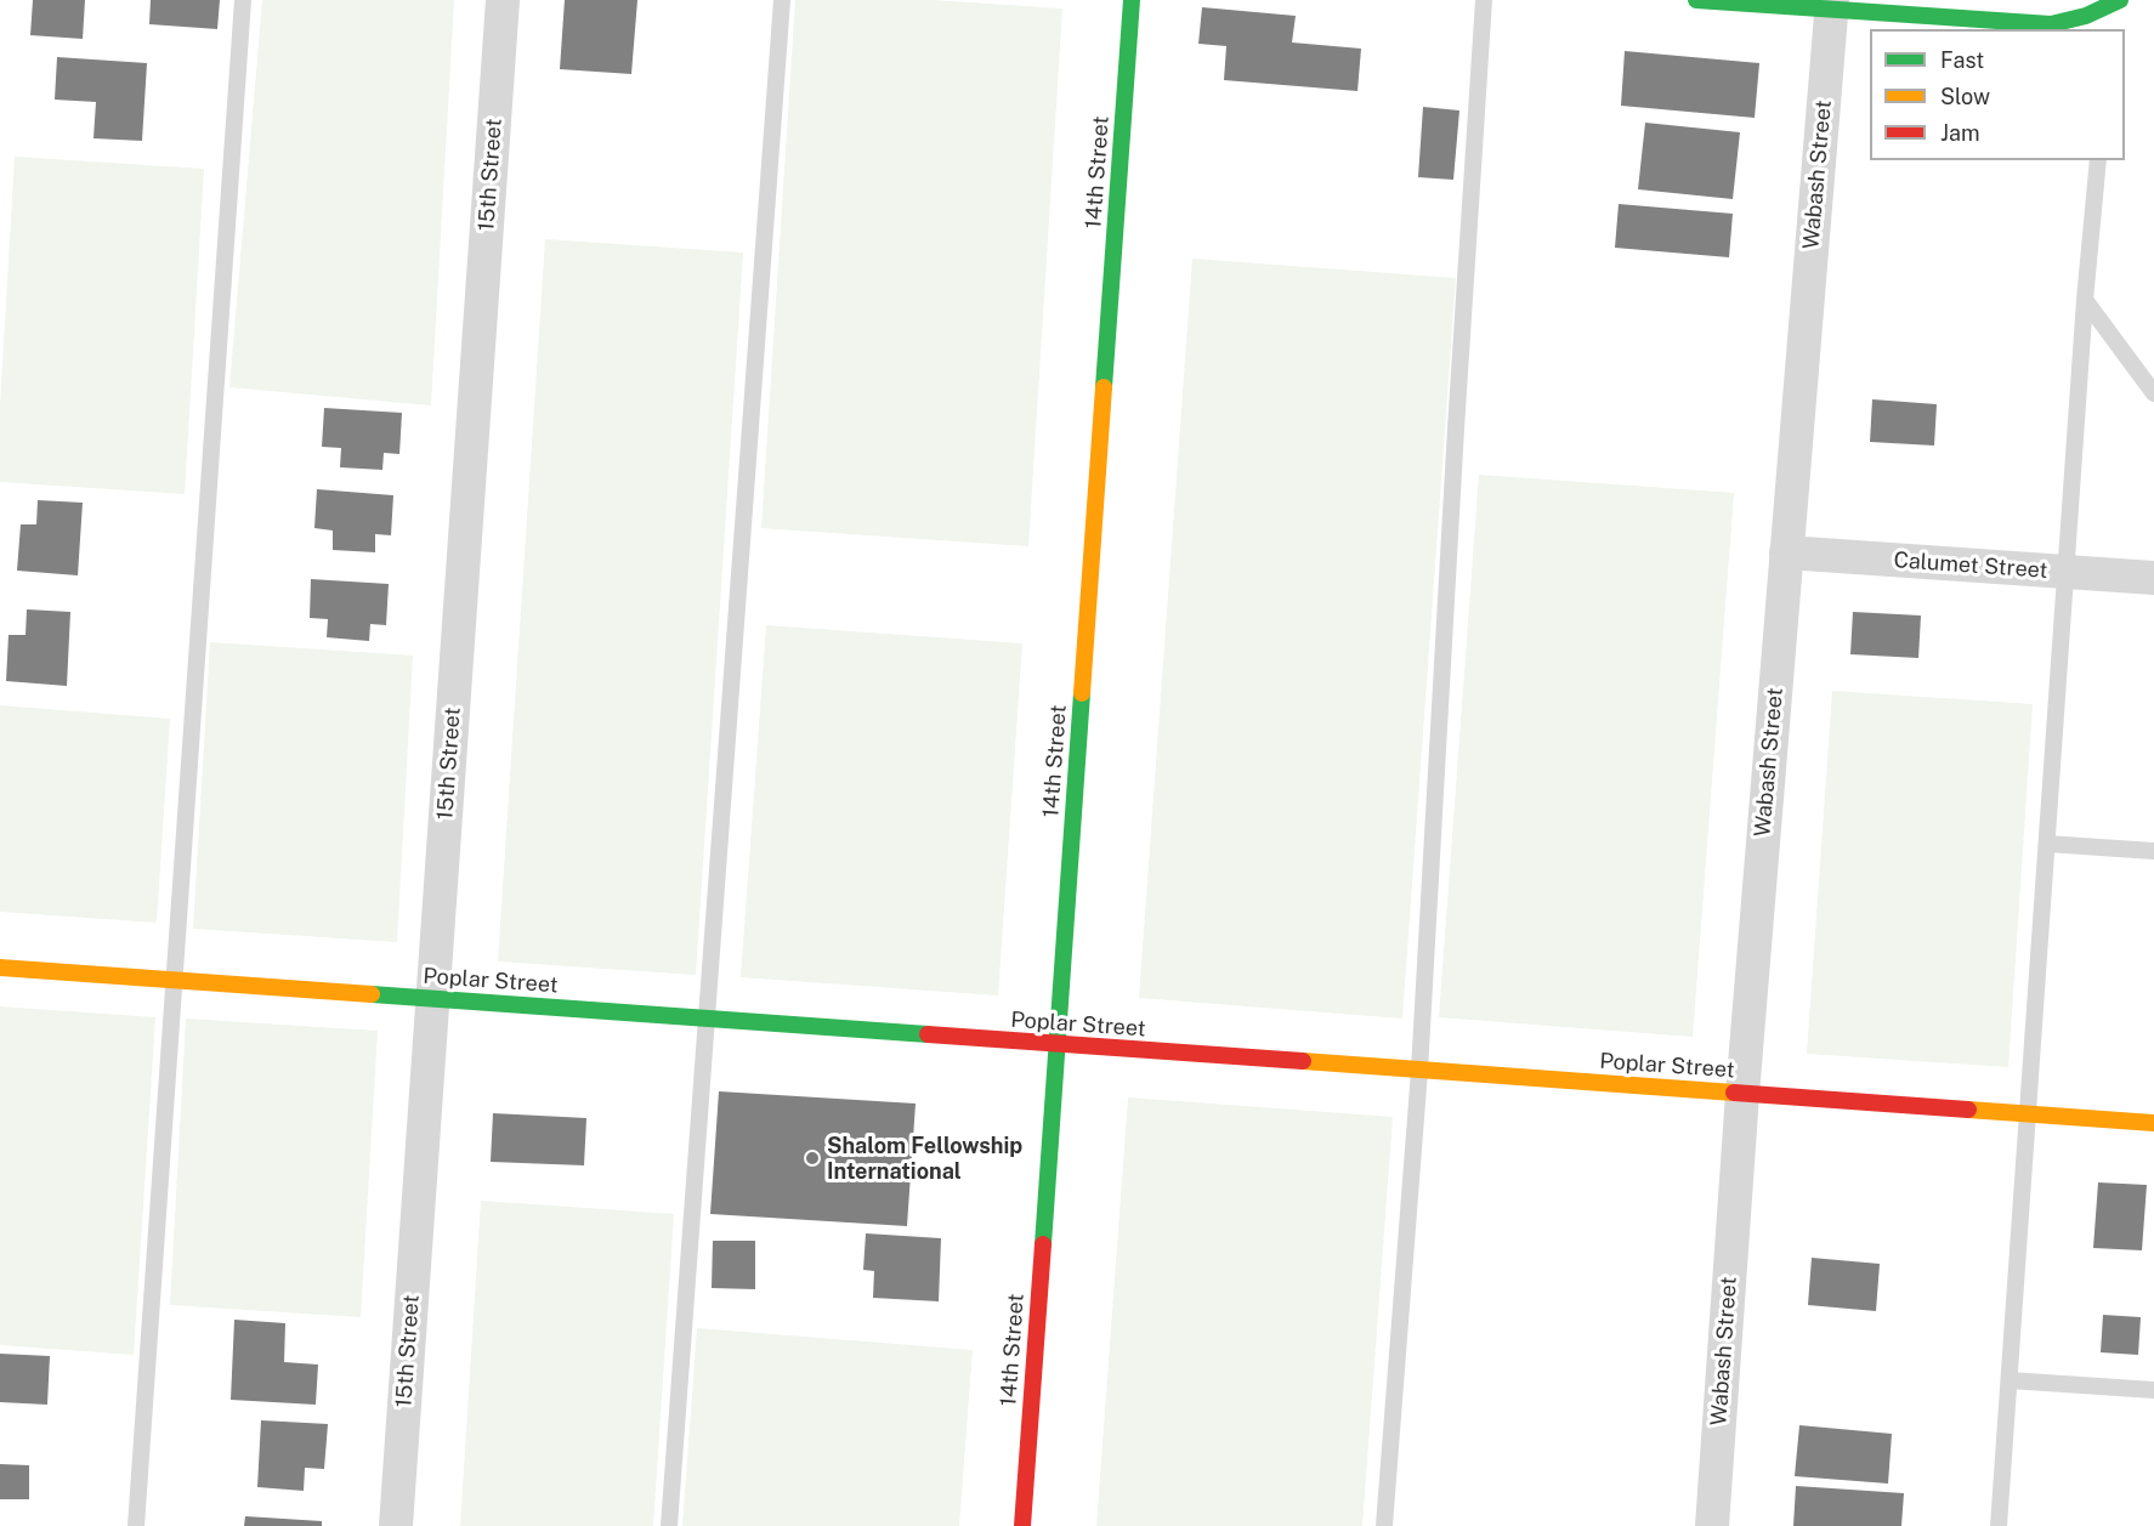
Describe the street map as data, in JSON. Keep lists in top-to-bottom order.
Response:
{
  "streets": {
    "street": [
      "14th Street",
      "15th Street",
      "Wabash Street",
      "Calumet Street",
      "Poplar Street"
    ]
  },
  "crossings": [
    ["14th Street", "Poplar Street"],
    ["15th Street", "Poplar Street"],
    ["Wabash Street", "Calumet Street"],
    ["Wabash Street", "Poplar Street"]
  ],
  "places": ["Shalom Fellowship International"],
  "legend": ["Fast", "Slow", "Jam"]
}
